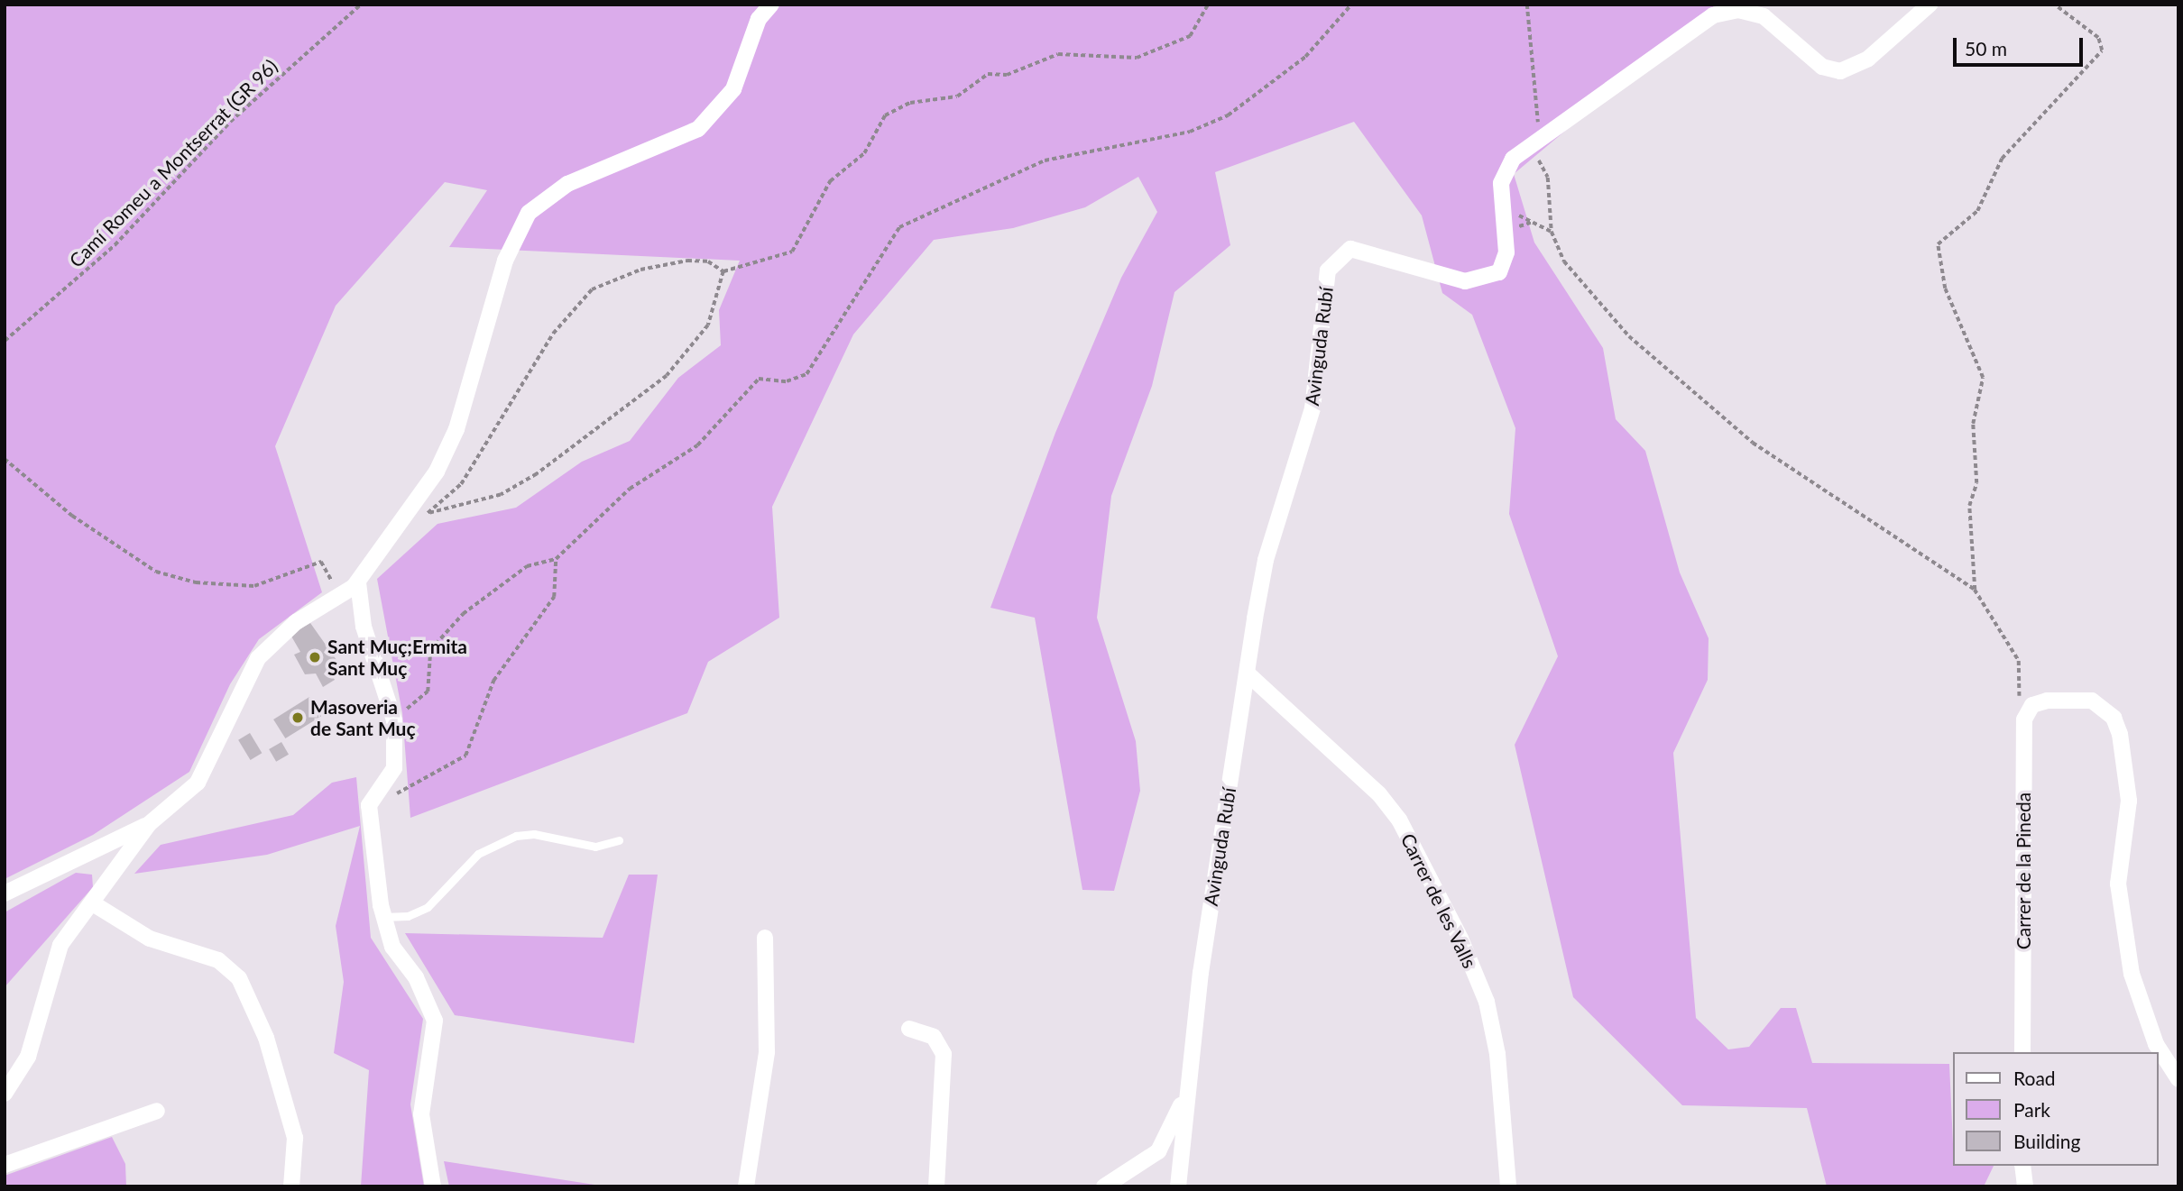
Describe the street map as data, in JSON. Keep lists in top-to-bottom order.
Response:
{
  "streets": {
    "street": ["Avinguda Rubí", "Carrer de la Pineda", "Carrer de les Valls"],
    "path": ["Camí Romeu a Montserrat (GR 96)"]
  },
  "crossings": [
    ["Avinguda Rubí", "Carrer de les Valls"]
  ],
  "places": ["Sant Muç;Ermita Sant Muç", "Masoveria de Sant Muç"],
  "legend": ["Road", "Park", "Building"],
  "scale_bar": "50 m"
}
